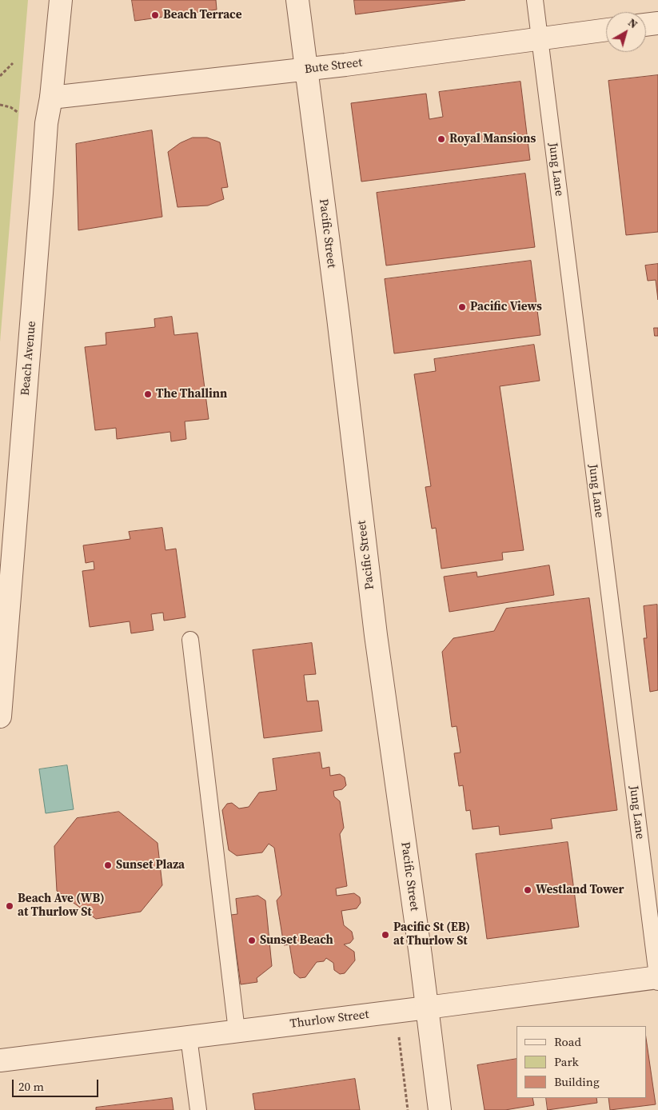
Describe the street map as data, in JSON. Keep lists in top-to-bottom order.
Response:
{
  "streets": {
    "street": [
      "Bute Street",
      "Pacific Street",
      "Beach Avenue",
      "Thurlow Street"
    ],
    "lane": ["Jung Lane"]
  },
  "crossings": [
    ["Bute Street", "Jung Lane"],
    ["Bute Street", "Pacific Street"],
    ["Bute Street", "Beach Avenue"],
    ["Jung Lane", "Thurlow Street"],
    ["Pacific Street", "Thurlow Street"]
  ],
  "places": [
    "Beach Terrace",
    "Royal Mansions",
    "Pacific Views",
    "The Thallinn",
    "Sunset Plaza",
    "Westland Tower",
    "Beach Ave (WB) at Thurlow St",
    "Pacific St (EB) at Thurlow St",
    "Sunset Beach"
  ],
  "legend": ["Road", "Park", "Building"],
  "scale_bar": "20 m",
  "north": "top right"
}
